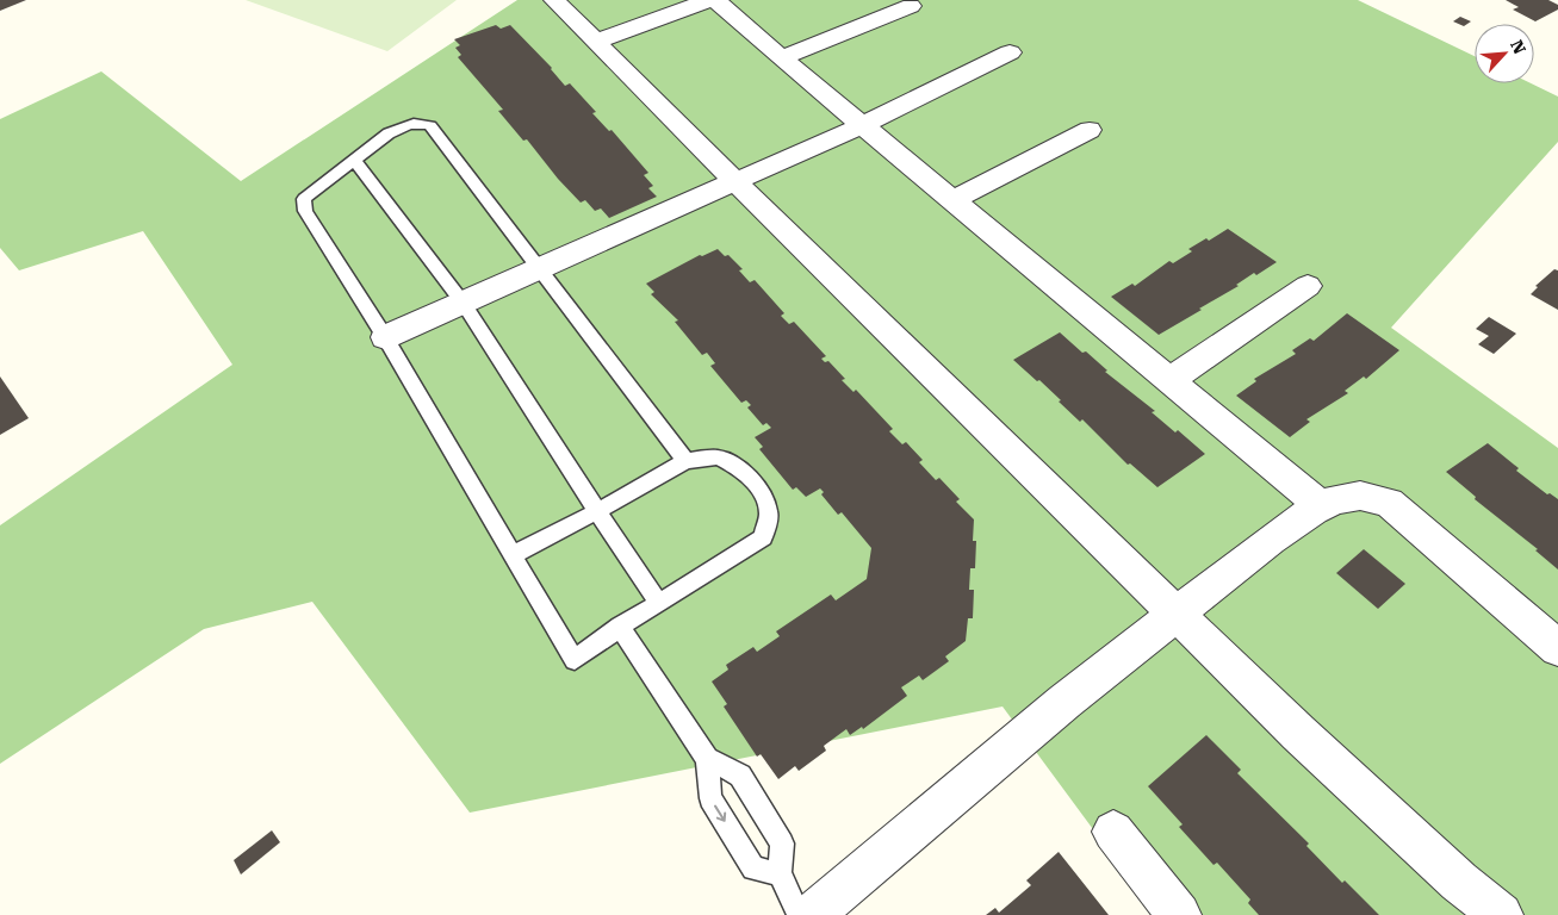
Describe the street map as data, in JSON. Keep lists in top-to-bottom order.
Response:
{
  "north": "top right"
}
